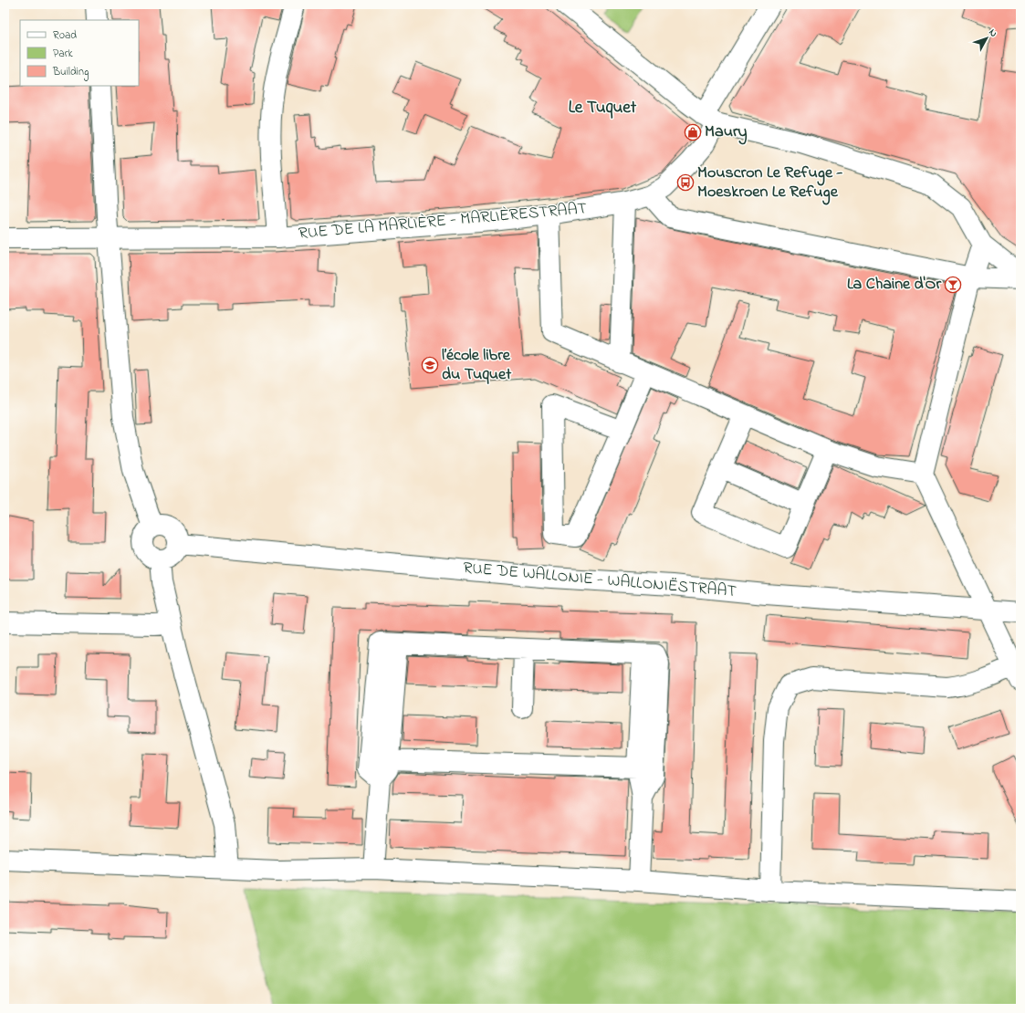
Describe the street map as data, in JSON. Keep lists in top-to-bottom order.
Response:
{
  "streets": {
    "street": ["RUE DE LA MARLIÈRE - MARLIÈRESTRAAT", "RUE DE WALLONIE - WALLONIËSTRAAT"]
  },
  "districts": ["Le Tuquet"],
  "places": {
    "shop": ["Maury"],
    "bus stop": ["Mouscron Le Refuge - Moeskroen Le Refuge"],
    "bar": ["La Chaine d'Or"],
    "school or university": ["l’école libre du Tuquet"]
  },
  "legend": ["Road", "Park", "Building"],
  "north": "top right"
}
